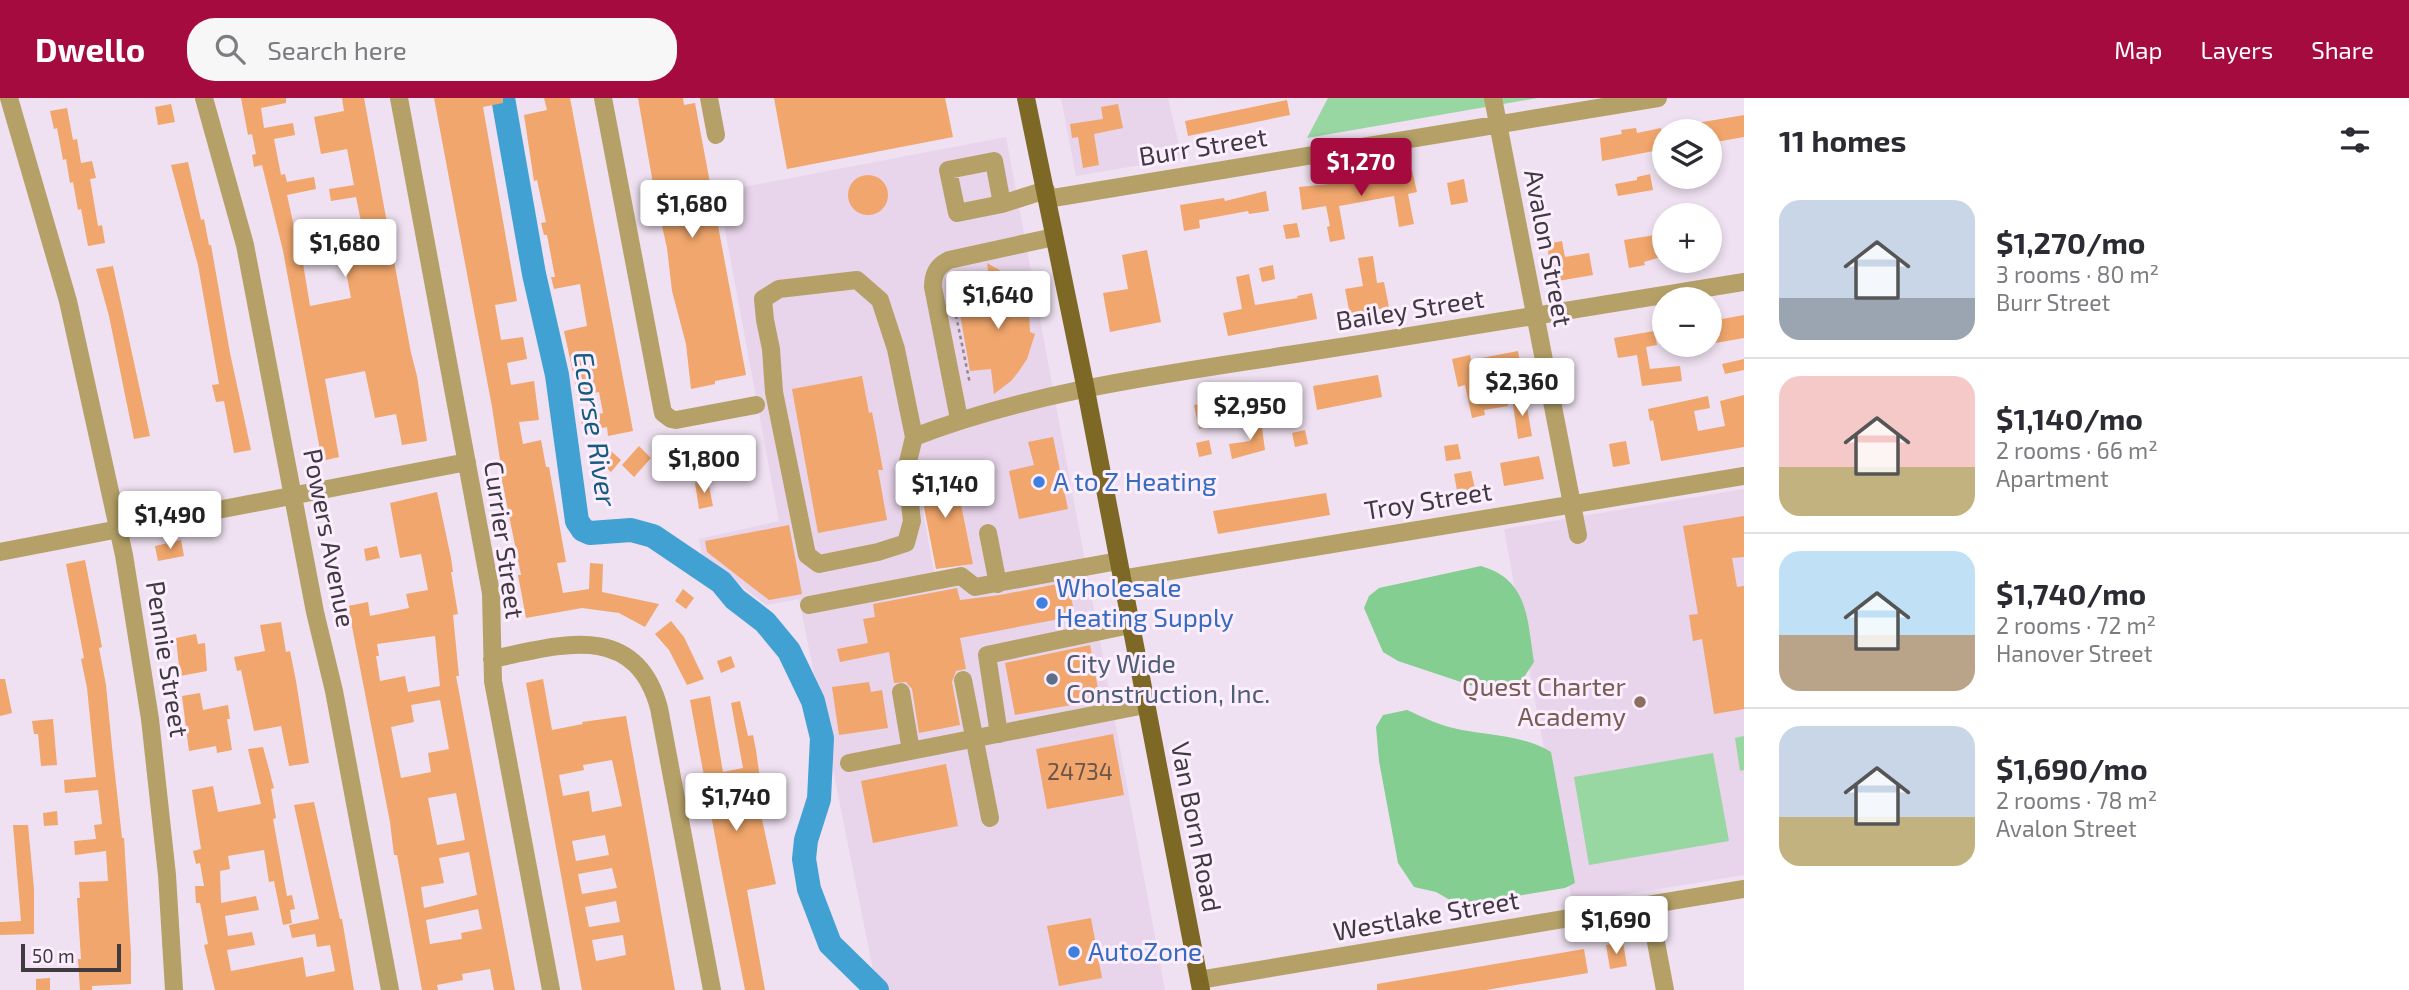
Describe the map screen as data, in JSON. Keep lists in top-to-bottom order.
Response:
{
  "streets": {
    "main road": ["Van Born Road"],
    "street": [
      "Burr Street",
      "Avalon Street",
      "Bailey Street",
      "Troy Street",
      "Powers Avenue",
      "Currier Street",
      "Pennie Street",
      "Westlake Street"
    ]
  },
  "crossings": [
    ["Burr Street", "Avalon Street"],
    ["Burr Street", "Van Born Road"],
    ["Avalon Street", "Bailey Street"],
    ["Avalon Street", "Troy Street"],
    ["Bailey Street", "Van Born Road"],
    ["Troy Street", "Van Born Road"],
    ["Van Born Road", "Westlake Street"]
  ],
  "water": ["Ecorse River"],
  "places": [
    "A to Z Heating",
    "Wholesale Heating Supply",
    "City Wide Construction, Inc.",
    "Quest Charter Academy",
    "AutoZone"
  ],
  "house_numbers": ["24734"],
  "scale_bar": "50 m",
  "page": {
    "header": "Dwello",
    "search": "Search here",
    "nav": ["Map", "Layers", "Share"],
    "heading": "11 homes",
    "map_buttons": ["+", "−"],
    "price": [
      "$1,270",
      "$1,680",
      "$1,680",
      "$1,640",
      "$2,360",
      "$2,950",
      "$1,800",
      "$1,140",
      "$1,490",
      "$1,740",
      "$1,690"
    ],
    "list": [
      {
        "name": "$1,270/mo",
        "note": "3 rooms · 80 m² · Burr Street"
      },
      {
        "name": "$1,140/mo",
        "note": "2 rooms · 66 m² · Apartment"
      },
      {
        "name": "$1,740/mo",
        "note": "2 rooms · 72 m² · Hanover Street"
      },
      {
        "name": "$1,690/mo",
        "note": "2 rooms · 78 m² · Avalon Street"
      }
    ],
    "scale": "50 m"
  }
}
